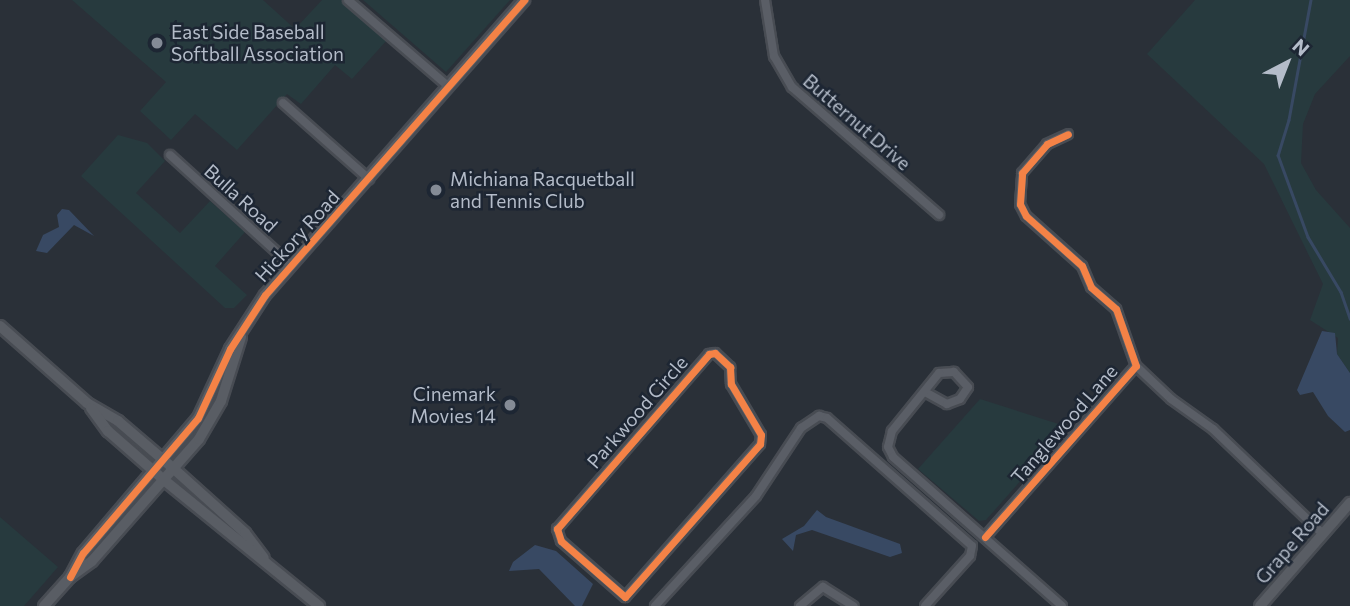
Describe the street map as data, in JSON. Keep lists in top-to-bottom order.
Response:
{
  "streets": {
    "street": [
      "Butternut Drive",
      "Bulla Road",
      "Hickory Road",
      "Parkwood Circle",
      "Tanglewood Lane",
      "Grape Road"
    ]
  },
  "crossings": [
    ["Bulla Road", "Hickory Road"],
    ["Tanglewood Lane", "Grape Road"]
  ],
  "places": ["East Side Baseball Softball Association", "Michiana Racquetball and Tennis Club", "Cinemark Movies 14"],
  "north": "top right"
}
